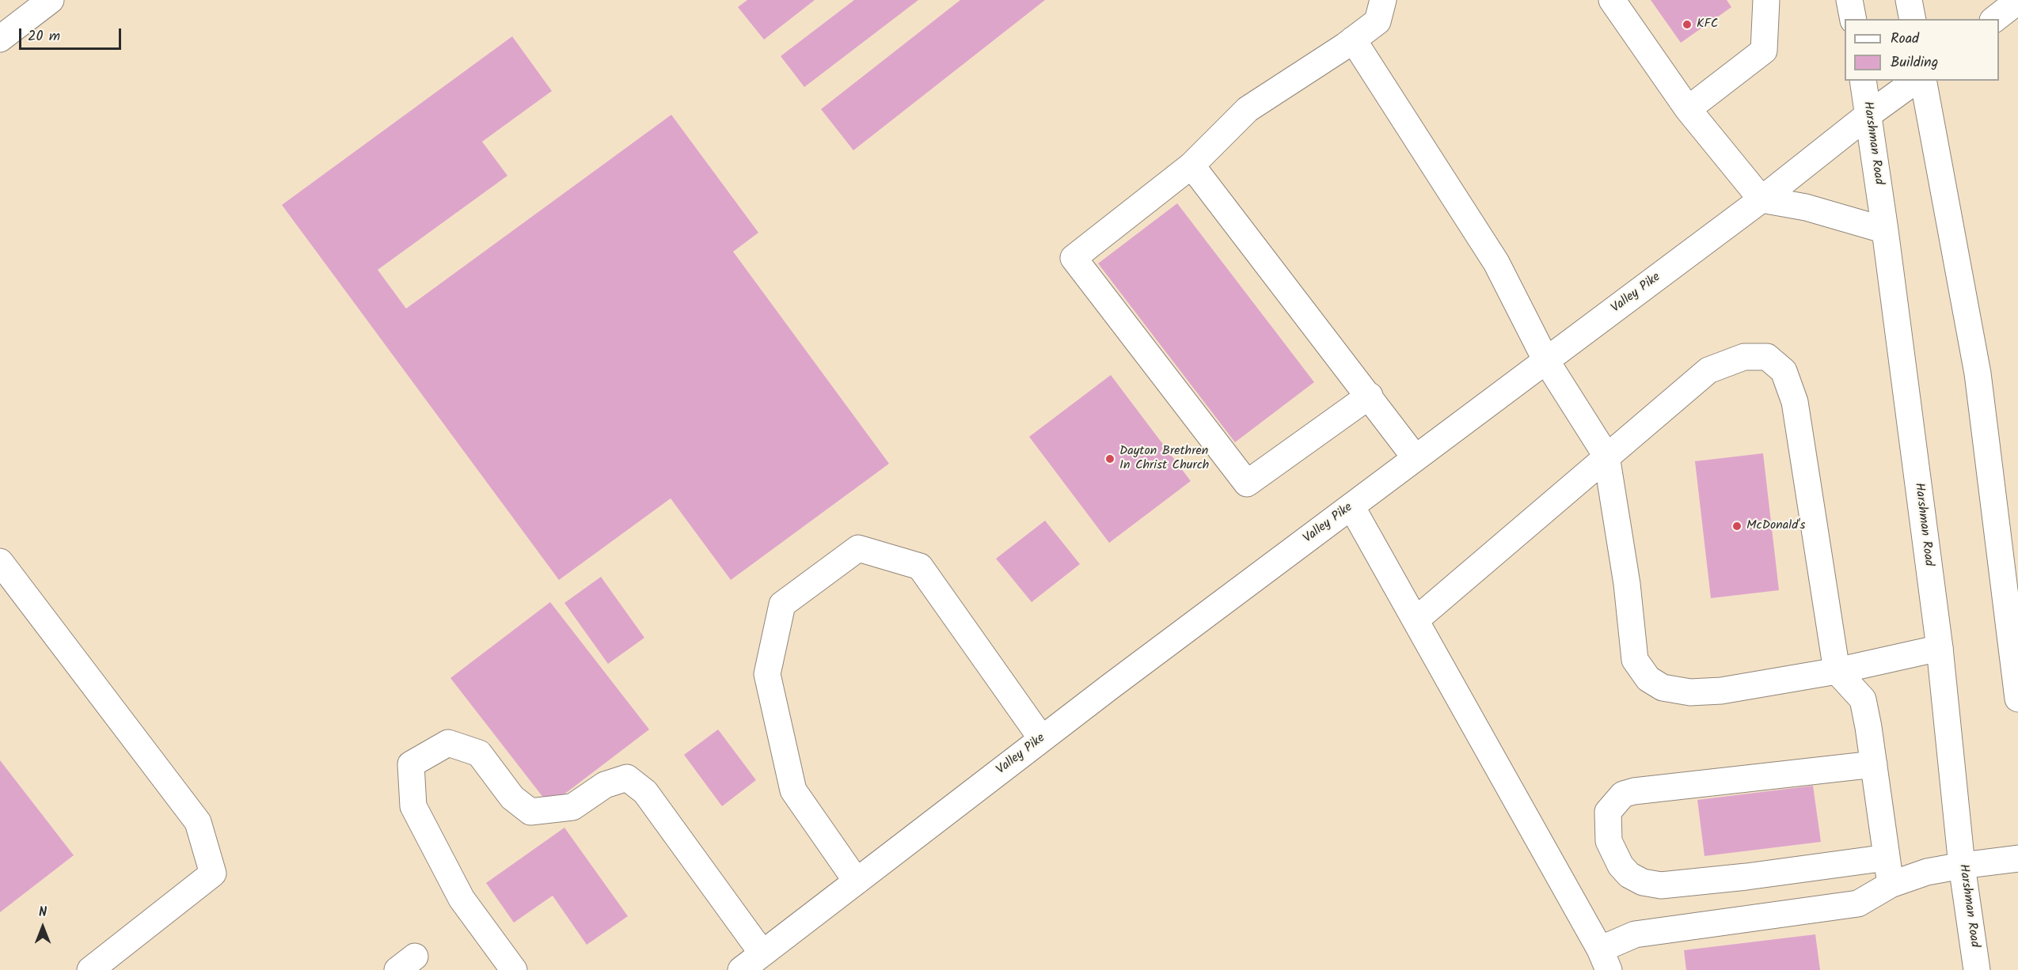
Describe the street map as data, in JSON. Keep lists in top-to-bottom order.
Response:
{
  "streets": {
    "main road": ["Harshman Road", "Valley Pike"]
  },
  "crossings": [
    ["Harshman Road", "Valley Pike"]
  ],
  "places": ["KFC", "Dayton Brethren In Christ Church", "McDonald's"],
  "legend": ["Road", "Building"],
  "scale_bar": "20 m",
  "north": "top"
}
